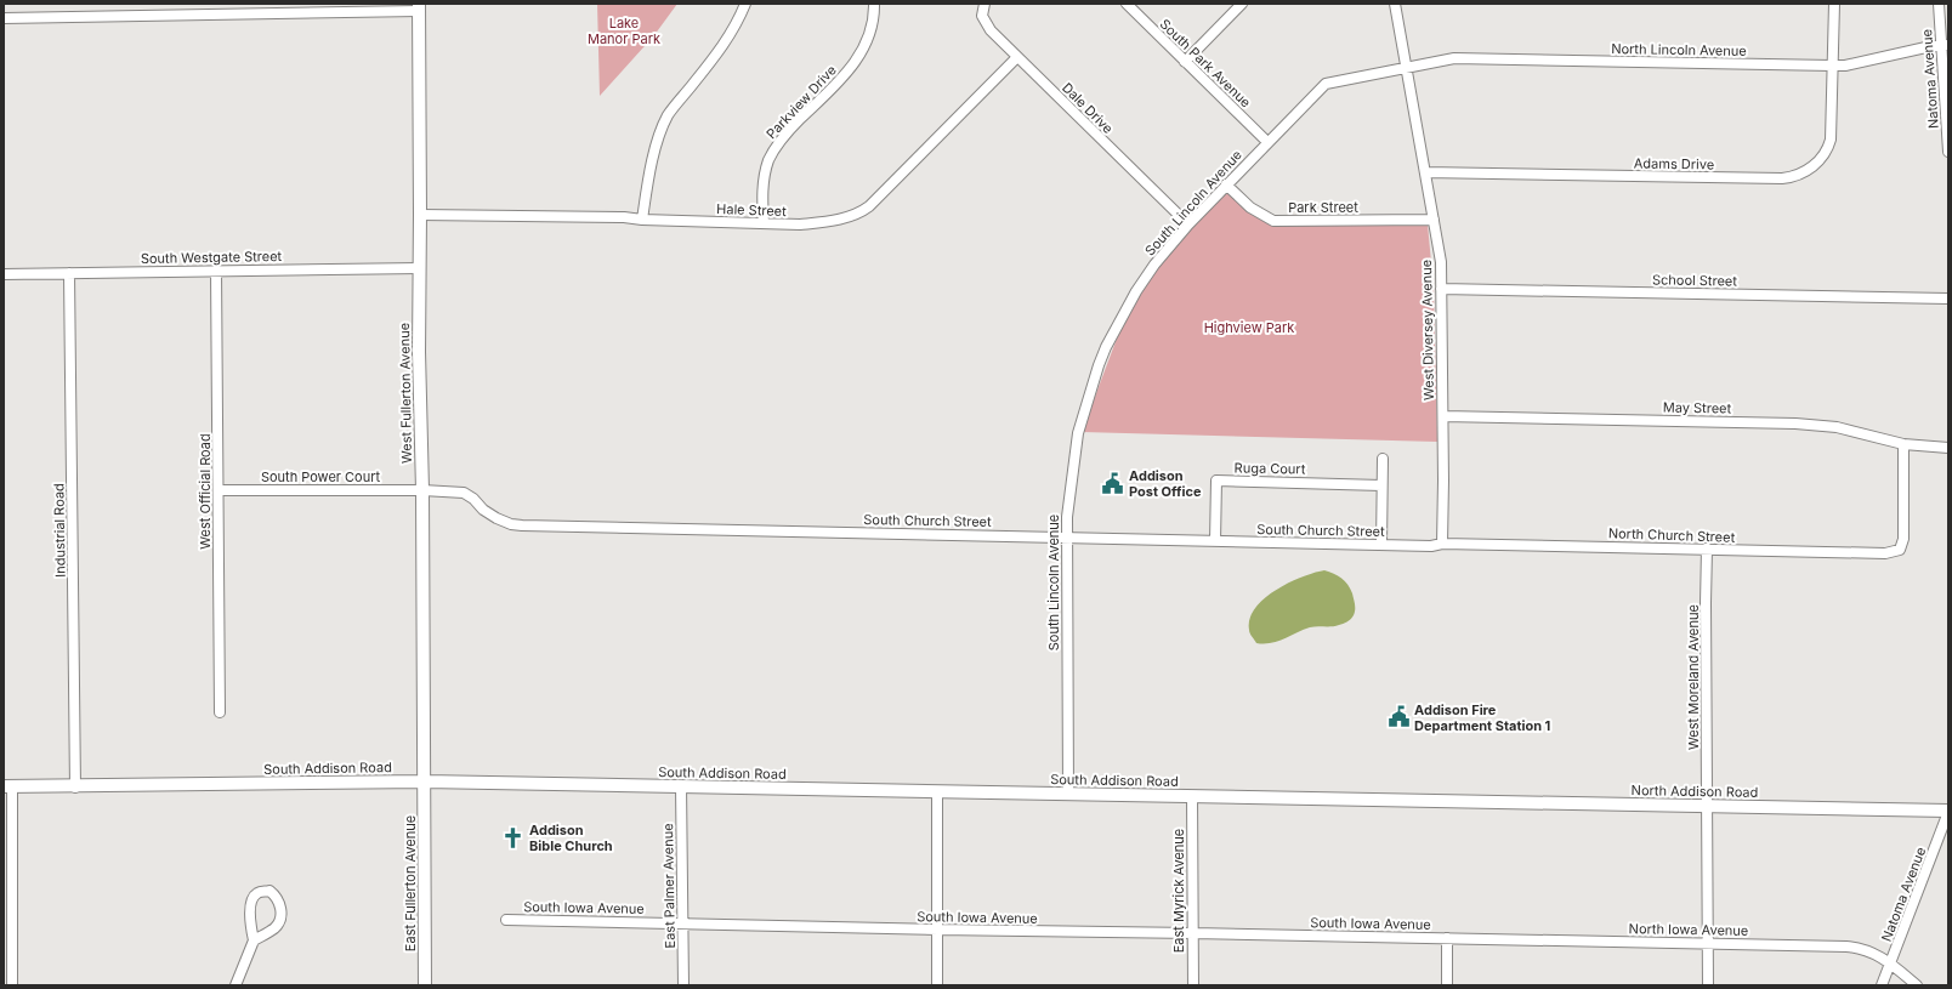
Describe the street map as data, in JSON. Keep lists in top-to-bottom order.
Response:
{
  "streets": {
    "street": [
      "North Lincoln Avenue",
      "South Park Avenue",
      "Natoma Avenue",
      "Parkview Drive",
      "Dale Drive",
      "Adams Drive",
      "South Lincoln Avenue",
      "Park Street",
      "Hale Street",
      "South Westgate Street",
      "School Street",
      "West Diversey Avenue",
      "West Fullerton Avenue",
      "May Street",
      "Ruga Court",
      "South Power Court",
      "West Official Road",
      "South Church Street",
      "Industrial Road",
      "North Church Street",
      "West Moreland Avenue",
      "South Addison Road",
      "North Addison Road",
      "East Fullerton Avenue",
      "East Palmer Avenue",
      "East Myrick Avenue",
      "South Iowa Avenue",
      "North Iowa Avenue"
    ]
  },
  "crossings": [
    ["North Lincoln Avenue", "Natoma Avenue"],
    ["North Lincoln Avenue", "Adams Drive"],
    ["North Lincoln Avenue", "South Lincoln Avenue"],
    ["North Lincoln Avenue", "West Diversey Avenue"],
    ["South Park Avenue", "South Lincoln Avenue"],
    ["Natoma Avenue", "North Addison Road"],
    ["Natoma Avenue", "North Iowa Avenue"],
    ["Parkview Drive", "Hale Street"],
    ["Dale Drive", "South Lincoln Avenue"],
    ["Dale Drive", "Hale Street"],
    ["Adams Drive", "West Diversey Avenue"],
    ["South Lincoln Avenue", "Park Street"],
    ["South Lincoln Avenue", "West Diversey Avenue"],
    ["South Lincoln Avenue", "South Church Street"],
    ["South Lincoln Avenue", "South Addison Road"],
    ["Park Street", "West Diversey Avenue"],
    ["Hale Street", "West Fullerton Avenue"],
    ["South Westgate Street", "West Fullerton Avenue"],
    ["South Westgate Street", "West Official Road"],
    ["South Westgate Street", "Industrial Road"],
    ["School Street", "West Diversey Avenue"],
    ["West Diversey Avenue", "May Street"],
    ["West Diversey Avenue", "South Church Street"],
    ["West Diversey Avenue", "North Church Street"],
    ["West Fullerton Avenue", "South Power Court"],
    ["West Fullerton Avenue", "South Church Street"],
    ["West Fullerton Avenue", "South Addison Road"],
    ["West Fullerton Avenue", "East Fullerton Avenue"],
    ["May Street", "North Church Street"],
    ["Ruga Court", "South Church Street"],
    ["South Power Court", "West Official Road"],
    ["South Power Court", "South Church Street"],
    ["South Church Street", "North Church Street"],
    ["Industrial Road", "South Addison Road"],
    ["North Church Street", "West Moreland Avenue"],
    ["West Moreland Avenue", "North Addison Road"],
    ["West Moreland Avenue", "North Iowa Avenue"],
    ["South Addison Road", "North Addison Road"],
    ["South Addison Road", "East Fullerton Avenue"],
    ["South Addison Road", "East Palmer Avenue"],
    ["South Addison Road", "East Myrick Avenue"],
    ["East Palmer Avenue", "South Iowa Avenue"],
    ["East Myrick Avenue", "South Iowa Avenue"],
    ["South Iowa Avenue", "North Iowa Avenue"]
  ],
  "parks": ["Lake Manor Park", "Highview Park"],
  "places": {
    "public building": ["Addison Post Office", "Addison Fire Department Station 1"],
    "church": ["Addison Bible Church"]
  }
}
